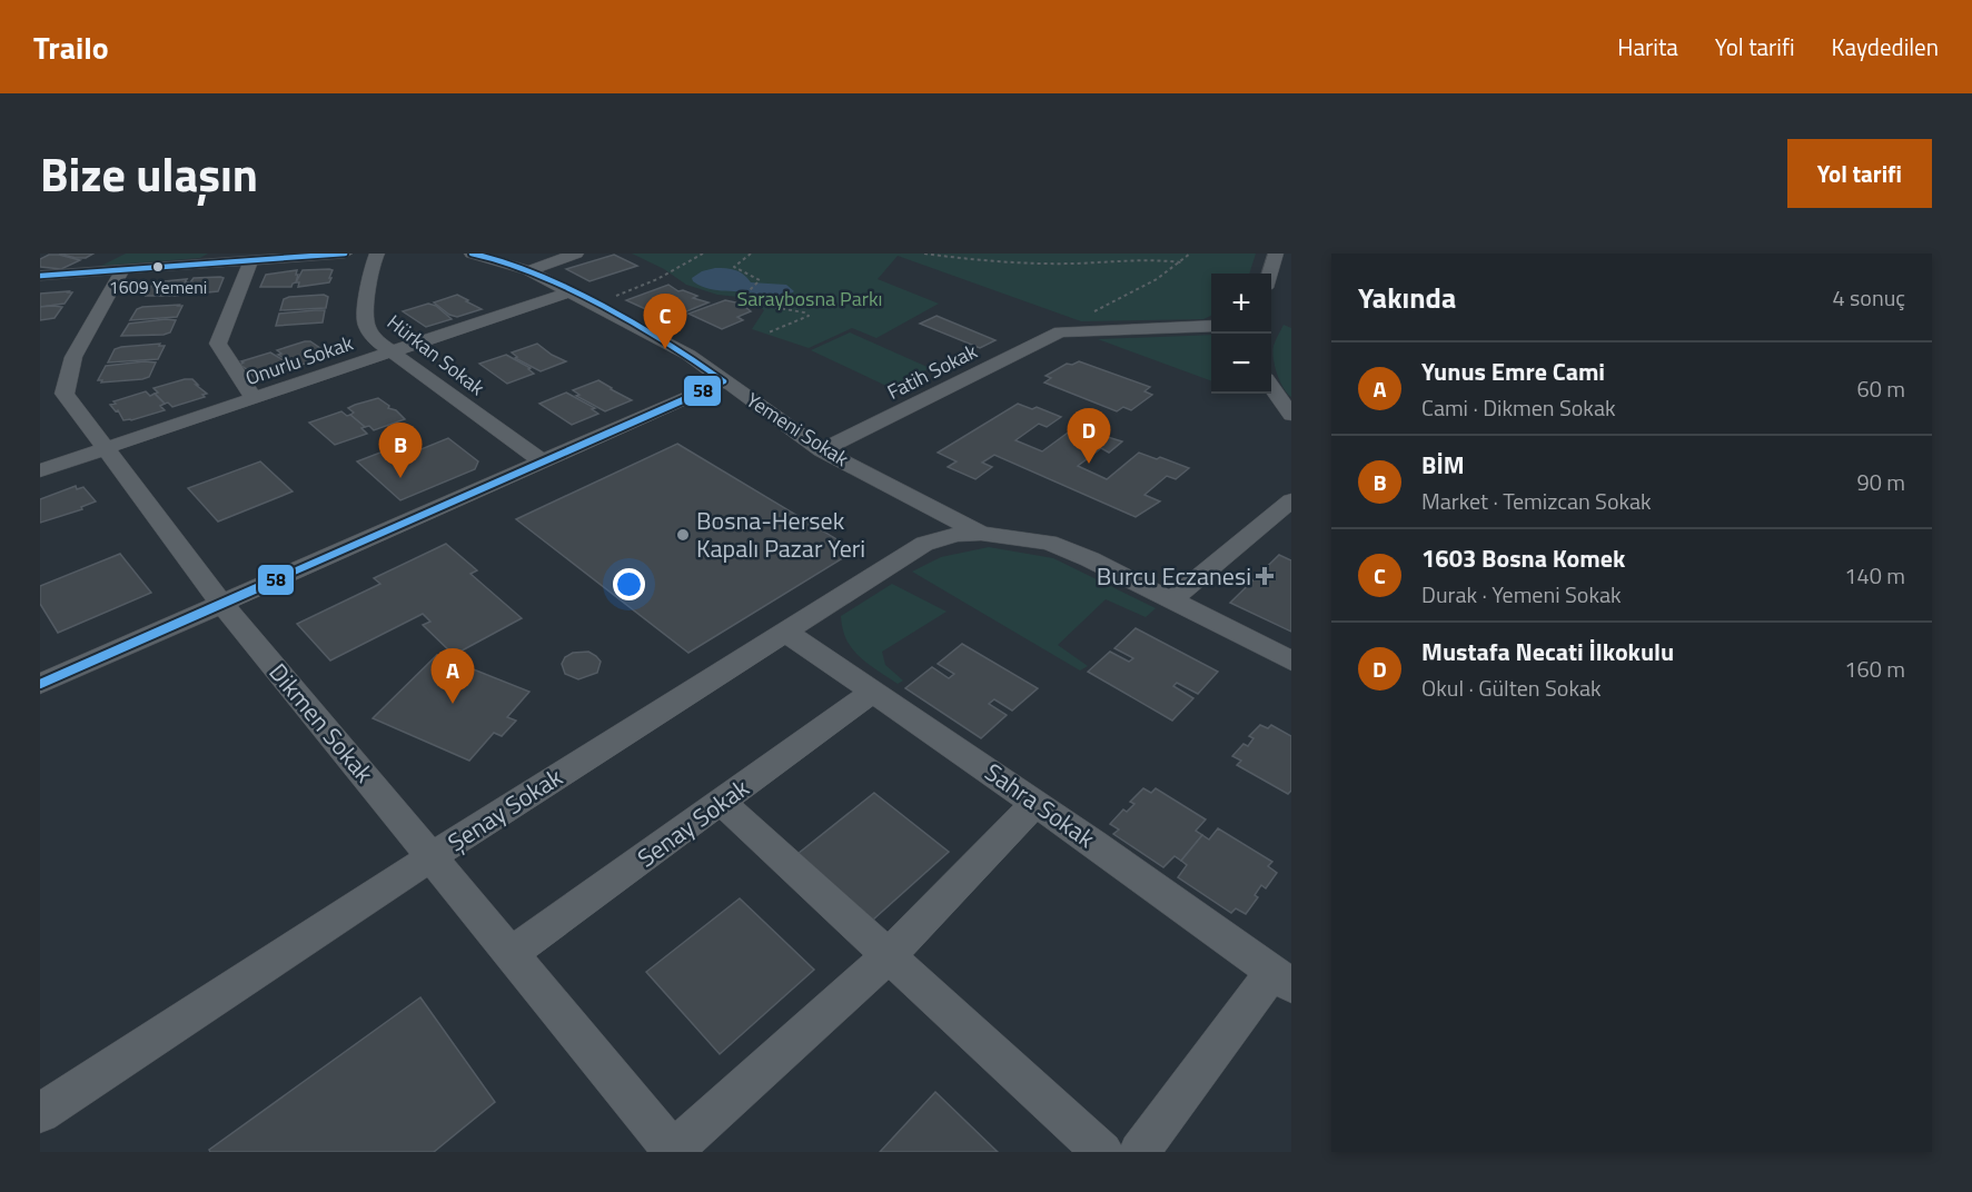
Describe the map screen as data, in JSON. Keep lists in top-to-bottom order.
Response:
{
  "streets": {
    "street": [
      "Hürkan Sokak",
      "Onurlu Sokak",
      "Fatih Sokak",
      "Yemeni Sokak",
      "Dikmen Sokak",
      "Sahra Sokak",
      "Şenay Sokak",
      "Senay Sokak"
    ]
  },
  "crossings": [
    ["Hürkan Sokak", "Onurlu Sokak"],
    ["Onurlu Sokak", "Yemeni Sokak"],
    ["Onurlu Sokak", "Dikmen Sokak"],
    ["Fatih Sokak", "Yemeni Sokak"],
    ["Yemeni Sokak", "Şenay Sokak"],
    ["Dikmen Sokak", "Şenay Sokak"],
    ["Dikmen Sokak", "Senay Sokak"],
    ["Sahra Sokak", "Şenay Sokak"],
    ["Sahra Sokak", "Senay Sokak"]
  ],
  "parks": ["Saraybosna Parkı"],
  "places": {
    "other": ["1609 Yemeni", "Bosna-Hersek Kapalı Pazar Yeri"],
    "health": ["Burcu Eczanesi"]
  },
  "lines": ["transit line 58"],
  "page": {
    "header": "Trailo",
    "nav": ["Harita", "Yol tarifi", "Kaydedilen"],
    "title": "Bize ulaşın",
    "buttons": "Yol tarifi",
    "heading": ["Yakında", "4 sonuç"],
    "map_buttons": ["+", "−"],
    "pins": [
      "C",
      "D",
      "B",
      "A"
    ],
    "list": [
      {
        "mark": "A",
        "name": "Yunus Emre Cami",
        "note": "Cami · Dikmen Sokak",
        "value": "60 m"
      },
      {
        "mark": "B",
        "name": "BİM",
        "note": "Market · Temizcan Sokak",
        "value": "90 m"
      },
      {
        "mark": "C",
        "name": "1603 Bosna Komek",
        "note": "Durak · Yemeni Sokak",
        "value": "140 m"
      },
      {
        "mark": "D",
        "name": "Mustafa Necati İlkokulu",
        "note": "Okul · Gülten Sokak",
        "value": "160 m"
      }
    ]
  }
}
